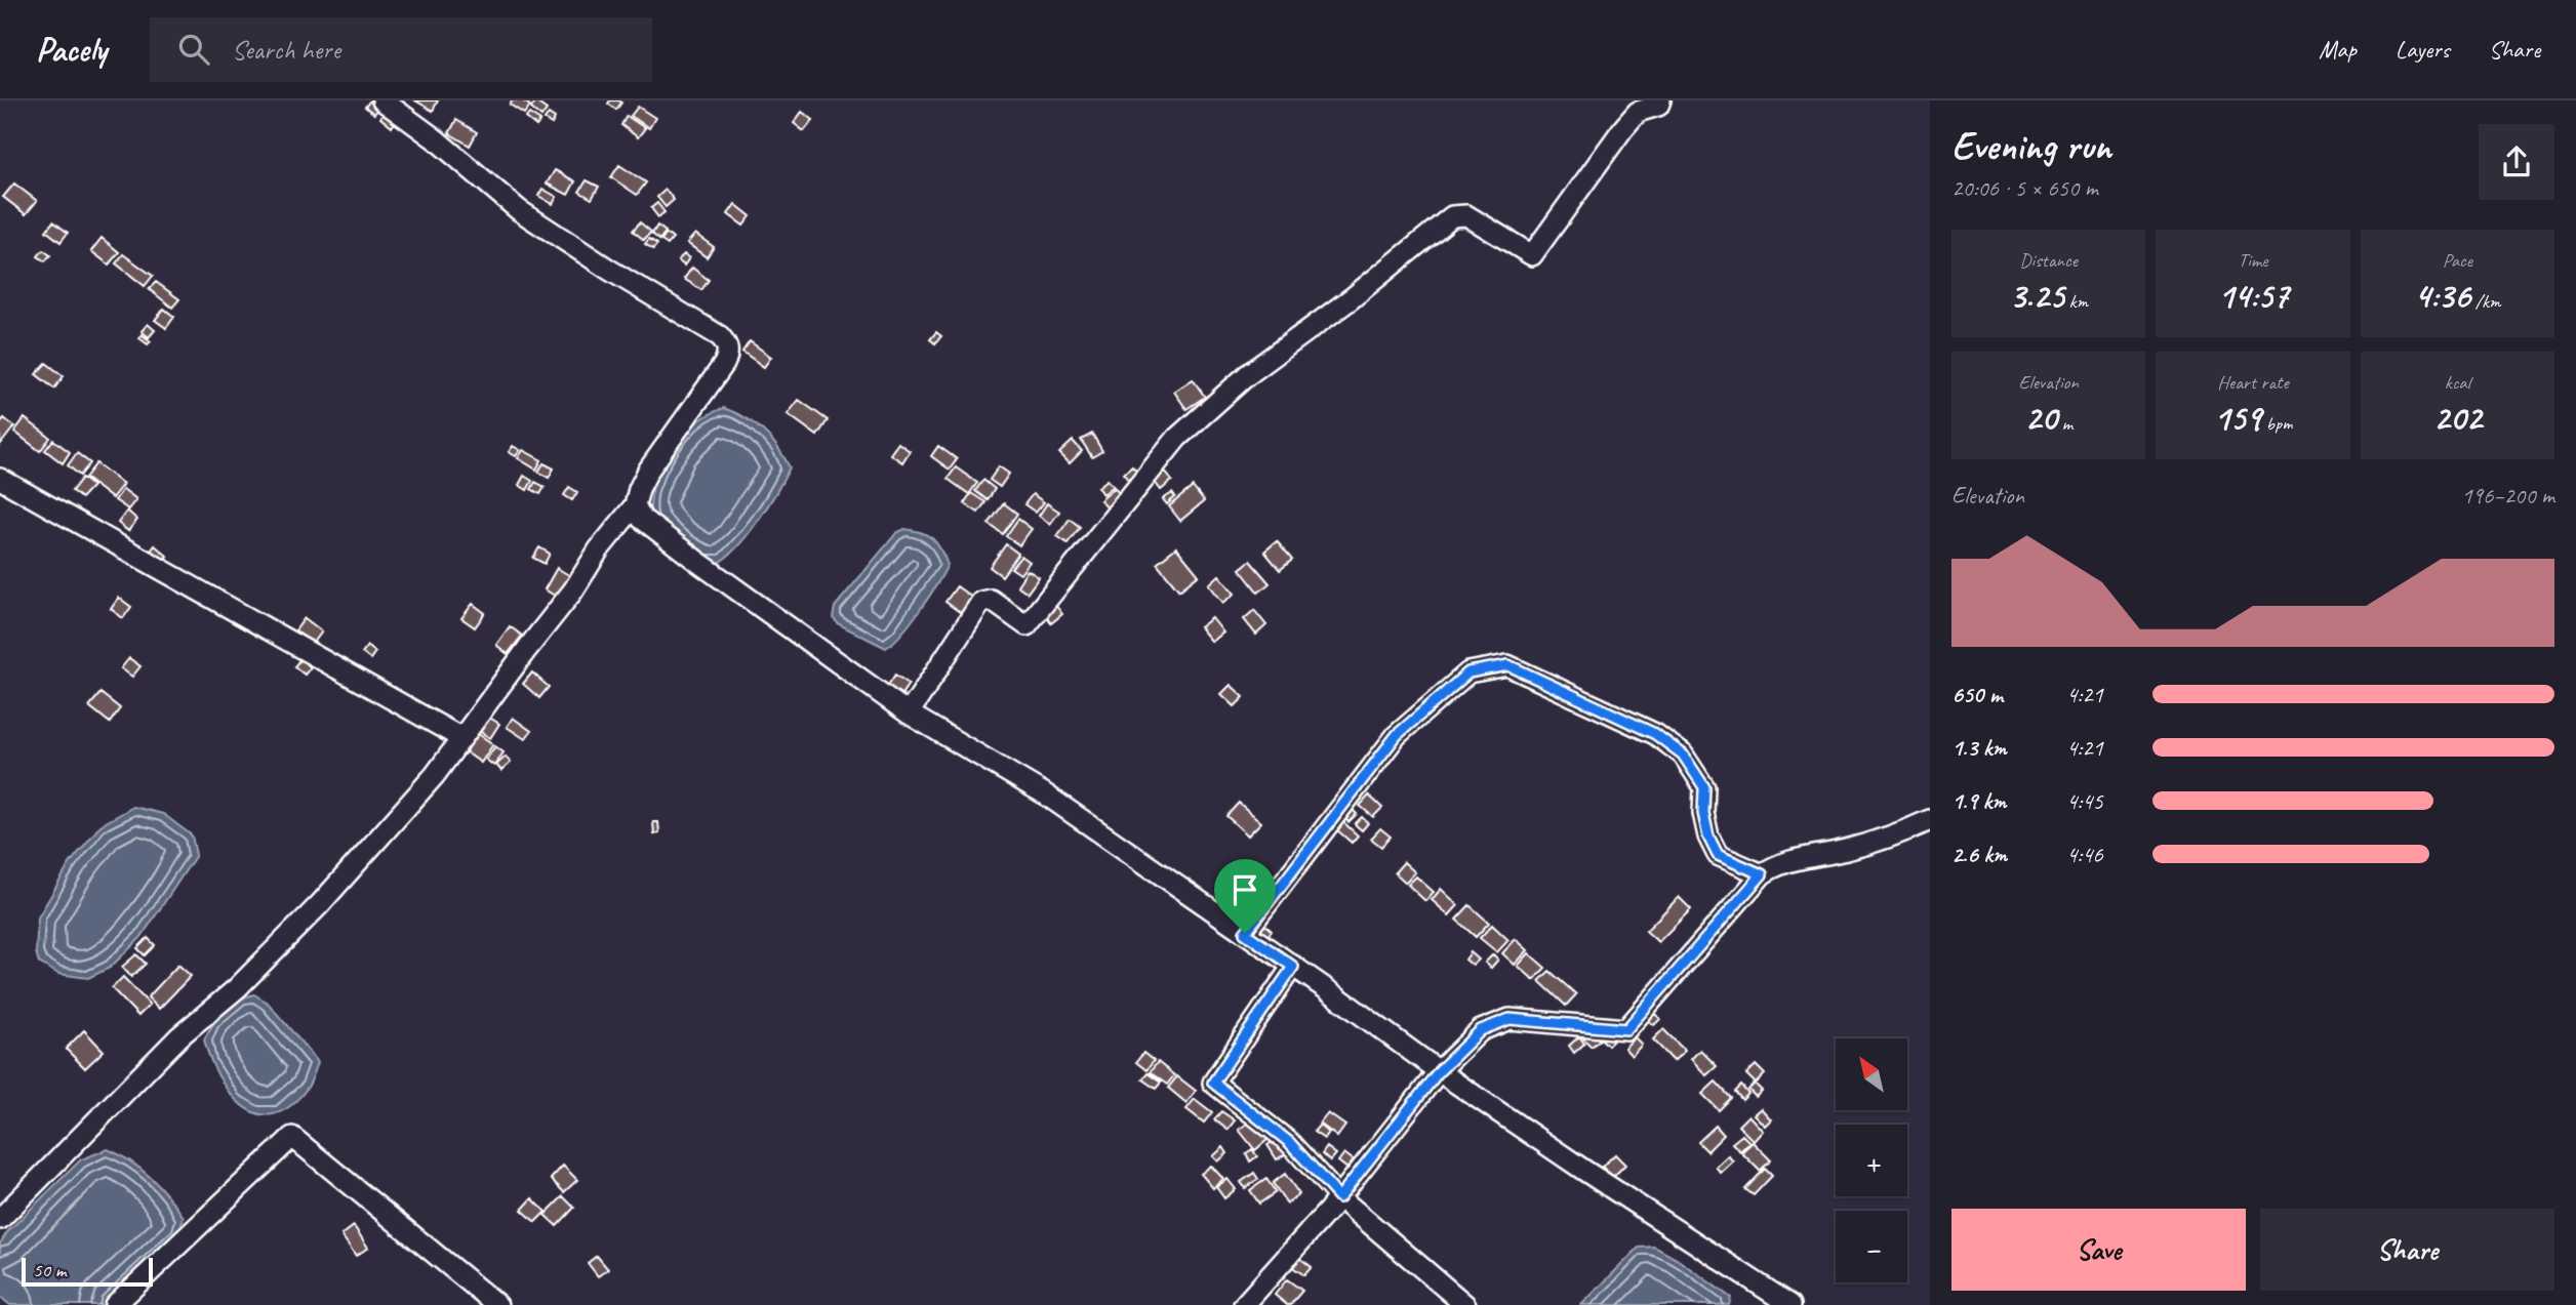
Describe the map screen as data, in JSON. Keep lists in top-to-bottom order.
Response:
{
  "scale_bar": "50 m",
  "north": "top left",
  "page": {
    "header": "Pacely",
    "search": "Search here",
    "nav": ["Map", "Layers", "Share"],
    "heading": ["Evening run", "20:06 · 5 × 650 m"],
    "stats": [
      ["Distance", "3.25 km"],
      ["Time", "14:57"],
      ["Pace", "4:36 /km"],
      ["Elevation", "20 m"],
      ["Heart rate", "159 bpm"],
      ["kcal", "202"]
    ],
    "chart": ["Elevation", "196–200 m"],
    "list": [
      {
        "name": "650 m",
        "note": "4:21"
      },
      {
        "name": "1.3 km",
        "note": "4:21"
      },
      {
        "name": "1.9 km",
        "note": "4:45"
      },
      {
        "name": "2.6 km",
        "note": "4:46"
      }
    ],
    "map_buttons": ["+", "−"],
    "buttons": ["Save", "Share"],
    "scale": "50 m"
  }
}
